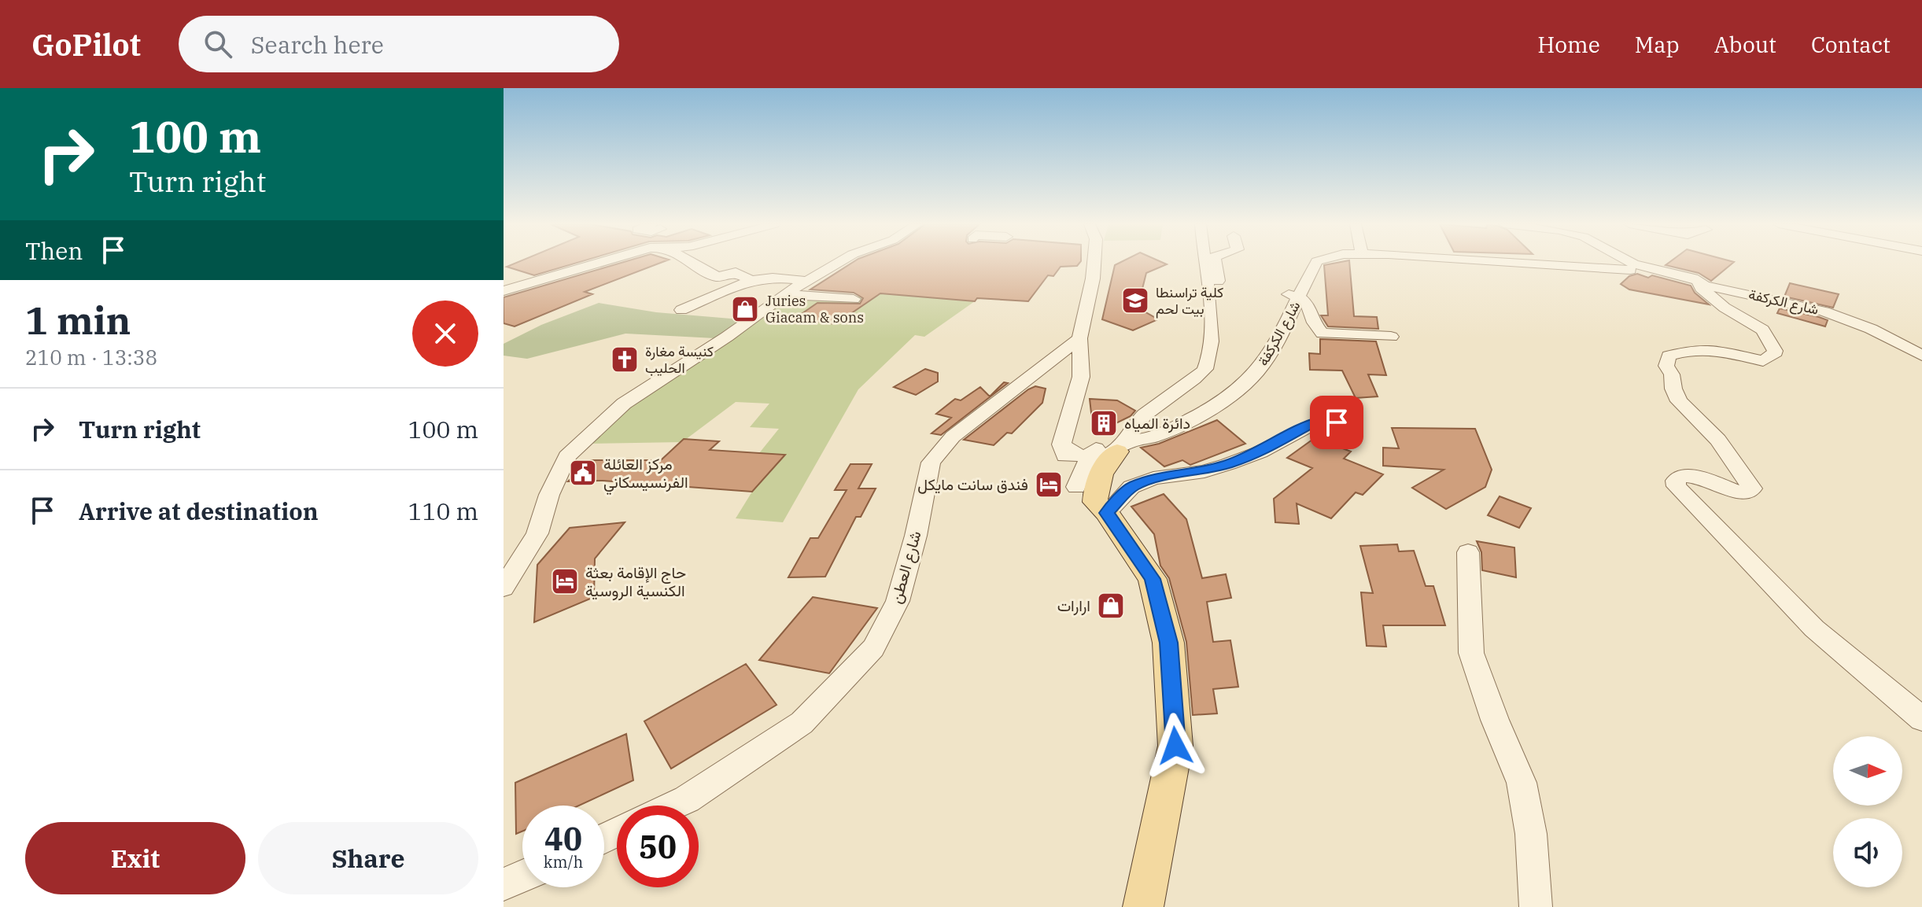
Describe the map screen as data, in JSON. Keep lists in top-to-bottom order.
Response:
{
  "streets": {
    "street": ["شارع الكركفة", "شارع العطن"]
  },
  "places": {
    "school or university": ["كلية تراسنطا بيت لحم"],
    "shop": ["Juries Giacam & sons", "ارارات"],
    "church": ["كنيسة مغارة الحليب"],
    "building": ["دائرة المياه"],
    "public building": ["مركز العائلة الفرنسيسكاني"],
    "hotel": ["فندق سانت مايكل", "حاج الإقامة بعثة الكنسية الروسية"]
  },
  "north": "right",
  "page": {
    "header": "GoPilot",
    "search": "Search here",
    "nav": [
      "Home",
      "Map",
      "About",
      "Contact"
    ],
    "turn": ["100 m", "Turn right"],
    "then": "Then",
    "heading": ["1 min", "210 m · 13:38"],
    "list": [
      {
        "name": "Turn right",
        "value": "100 m"
      },
      {
        "name": "Arrive at destination",
        "value": "110 m"
      }
    ],
    "speed": "40 km/h",
    "limit": "50",
    "buttons": ["Exit", "Share"]
  }
}
